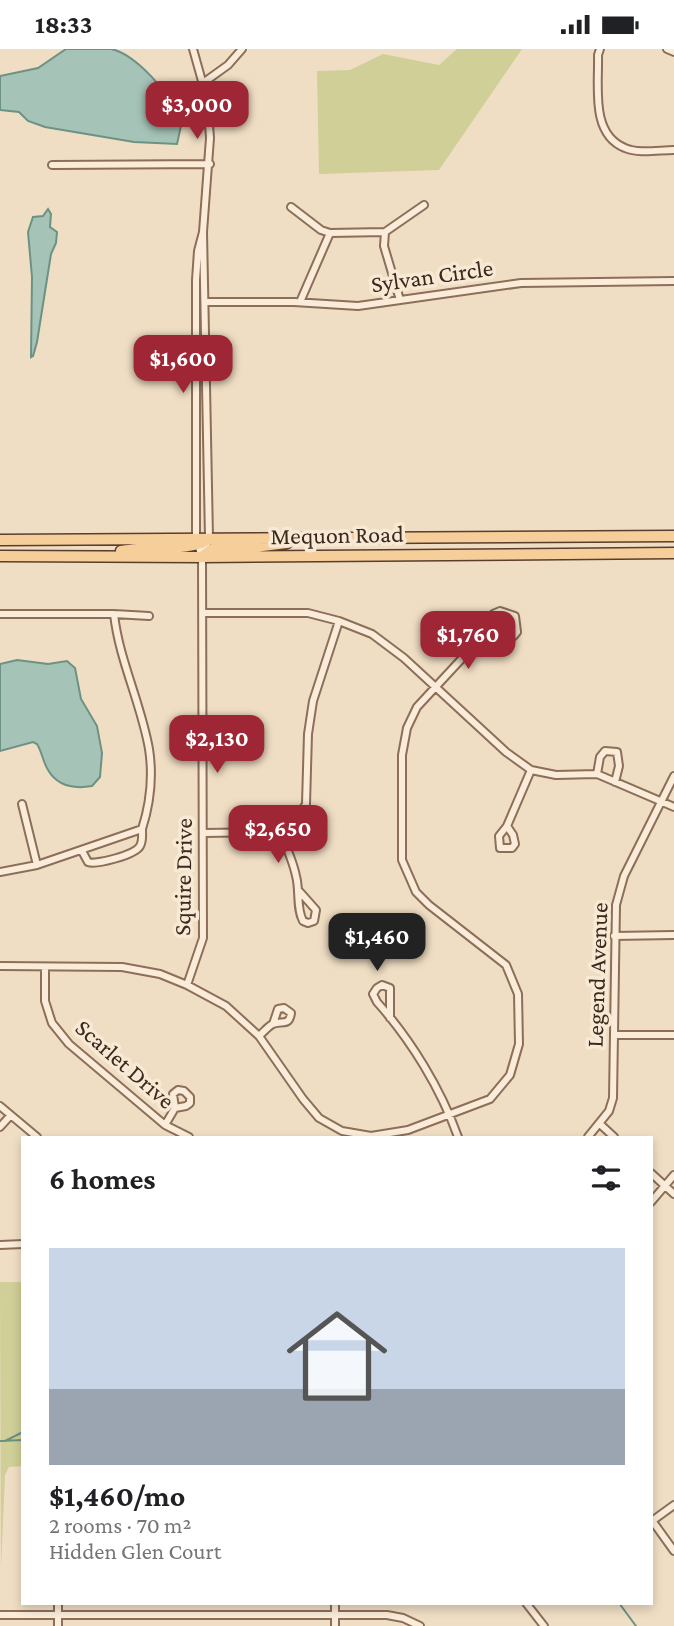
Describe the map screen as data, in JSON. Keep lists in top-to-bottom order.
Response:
{
  "streets": {
    "main road": ["Mequon Road"],
    "street": [
      "Sylvan Circle",
      "Squire Drive",
      "Legend Avenue",
      "Scarlet Drive"
    ]
  },
  "crossings": [
    ["Sylvan Circle", "Squire Drive"],
    ["Mequon Road", "Squire Drive"]
  ],
  "page": {
    "status": "18:33",
    "price": [
      "$3,000",
      "$1,600",
      "$1,760",
      "$2,130",
      "$2,650",
      "$1,460"
    ],
    "heading": "6 homes",
    "list": [
      {
        "name": "$1,460/mo",
        "note": "2 rooms · 70 m² · Hidden Glen Court"
      }
    ]
  }
}
